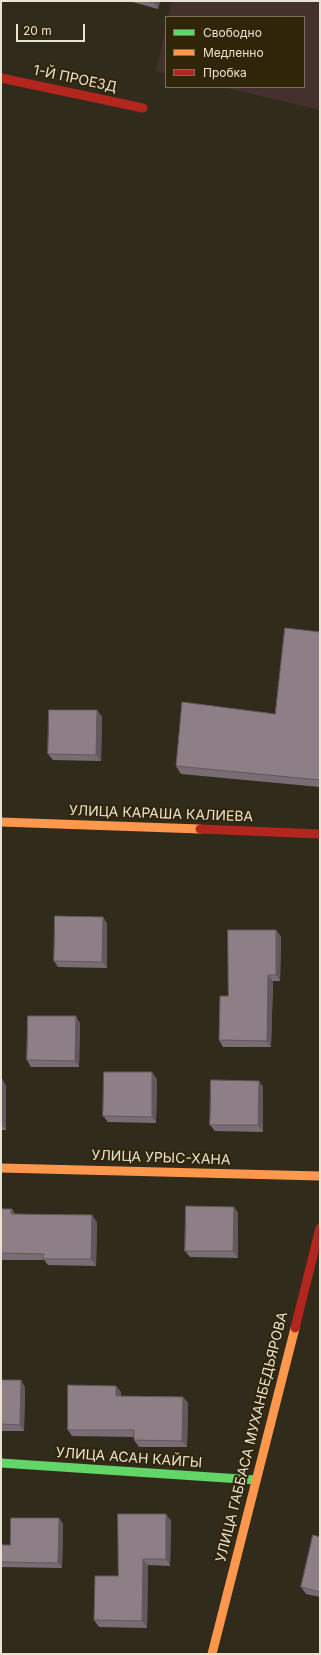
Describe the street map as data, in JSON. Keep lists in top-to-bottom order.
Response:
{
  "streets": {
    "street": [
      "1-Й ПРОЕЗД",
      "УЛИЦА КАРАША КАЛИЕВА",
      "УЛИЦА УРЫС-ХАНА",
      "УЛИЦА ГАББАСА МУХАНБЕДЬЯРОВА",
      "УЛИЦА АСАН КАЙГЫ"
    ]
  },
  "crossings": [
    ["УЛИЦА ГАББАСА МУХАНБЕДЬЯРОВА", "УЛИЦА АСАН КАЙГЫ"]
  ],
  "legend": ["Свободно", "Медленно", "Пробка"],
  "scale_bar": "20 m"
}
